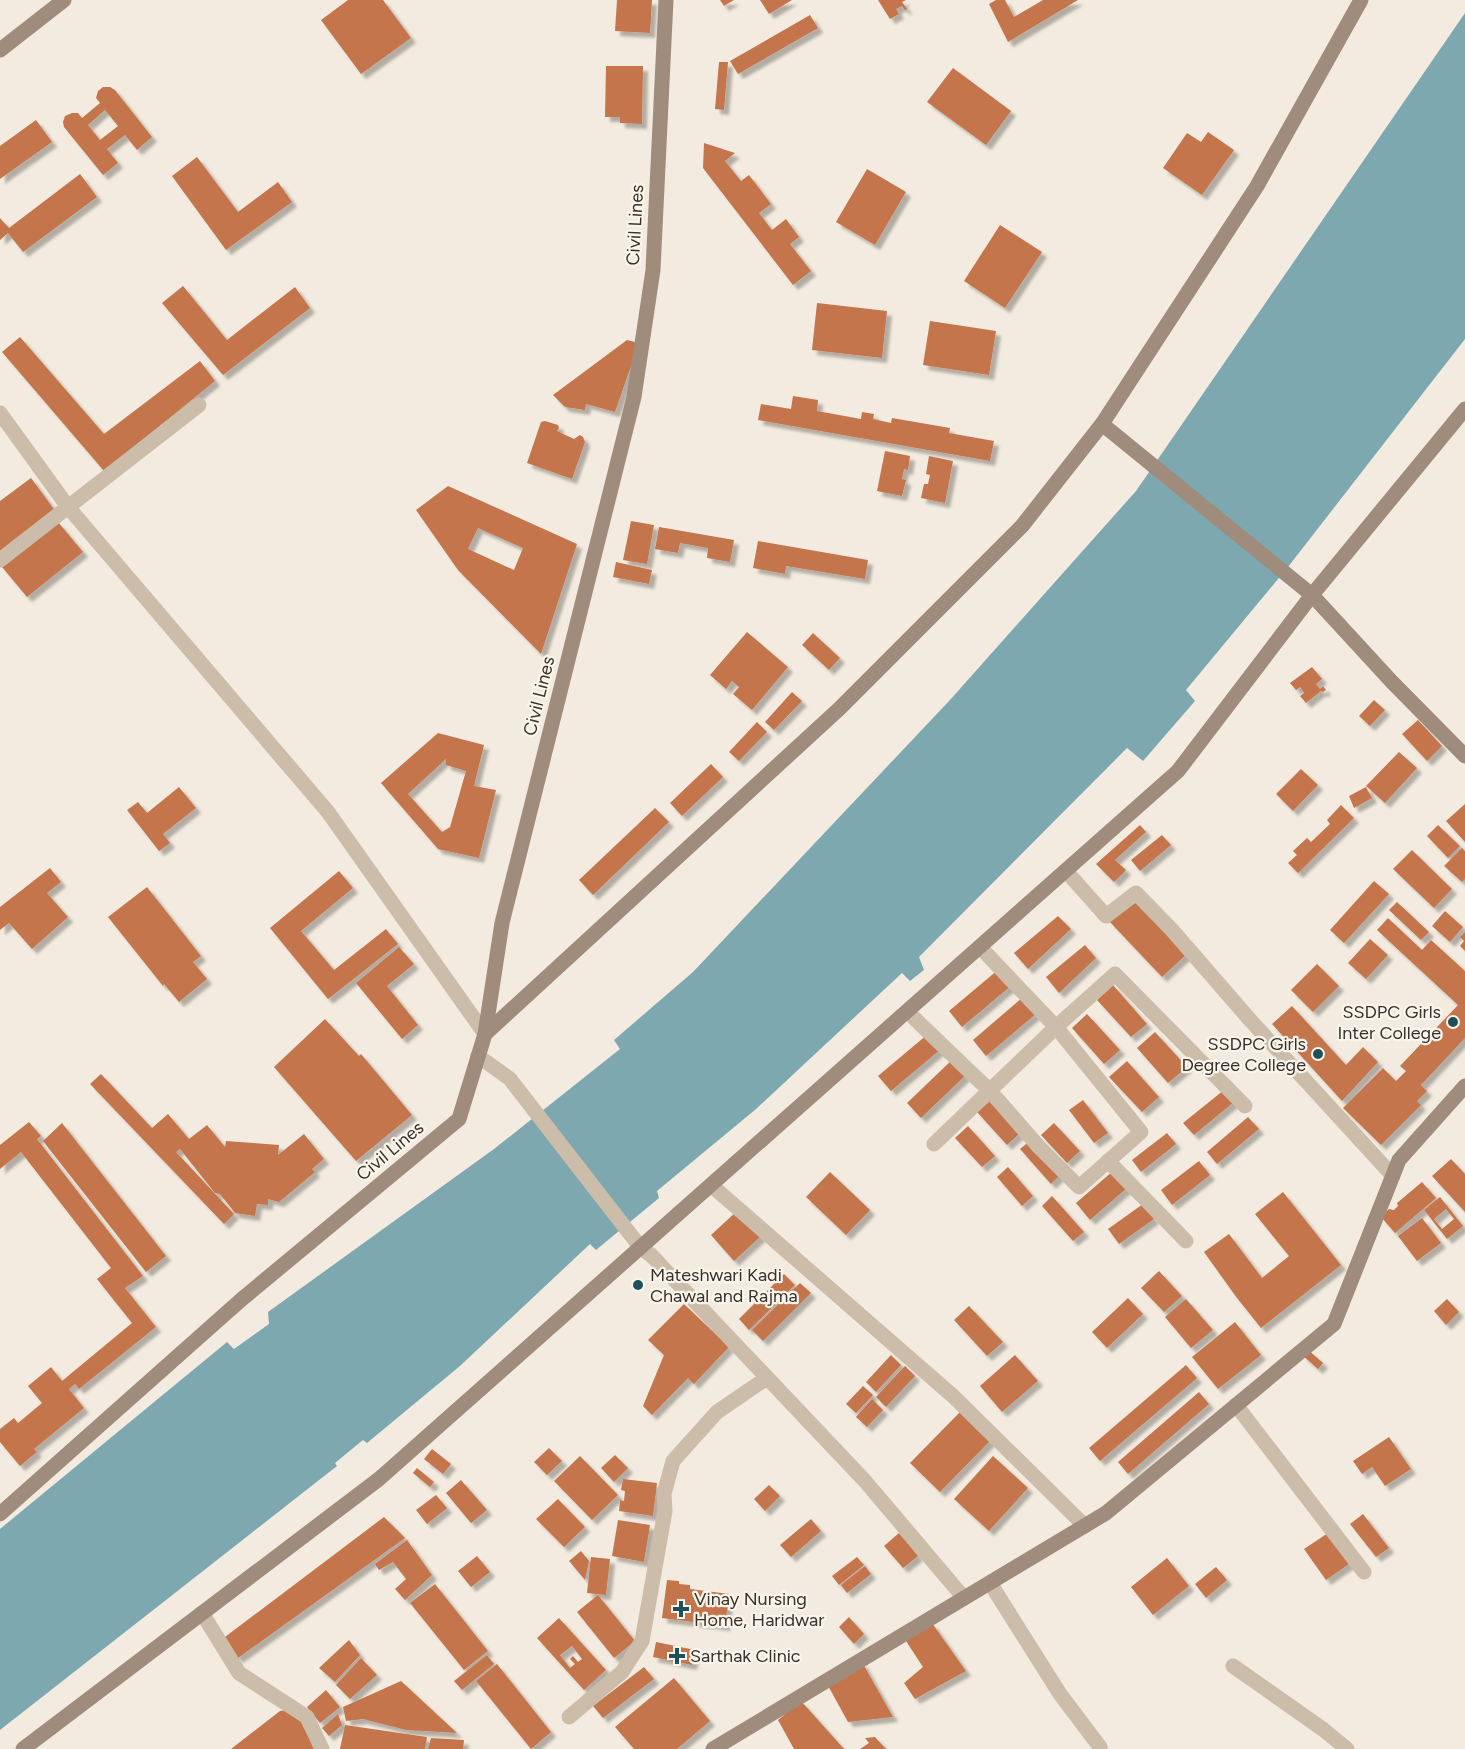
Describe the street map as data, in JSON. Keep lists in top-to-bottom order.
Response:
{
  "streets": {
    "street": ["Civil Lines"]
  },
  "places": {
    "other": ["SSDPC Girls Inter College", "SSDPC Girls Degree College", "Mateshwari Kadi Chawal and Rajma"],
    "health": ["Vinay Nursing Home, Haridwar", "Sarthak Clinic"]
  }
}
